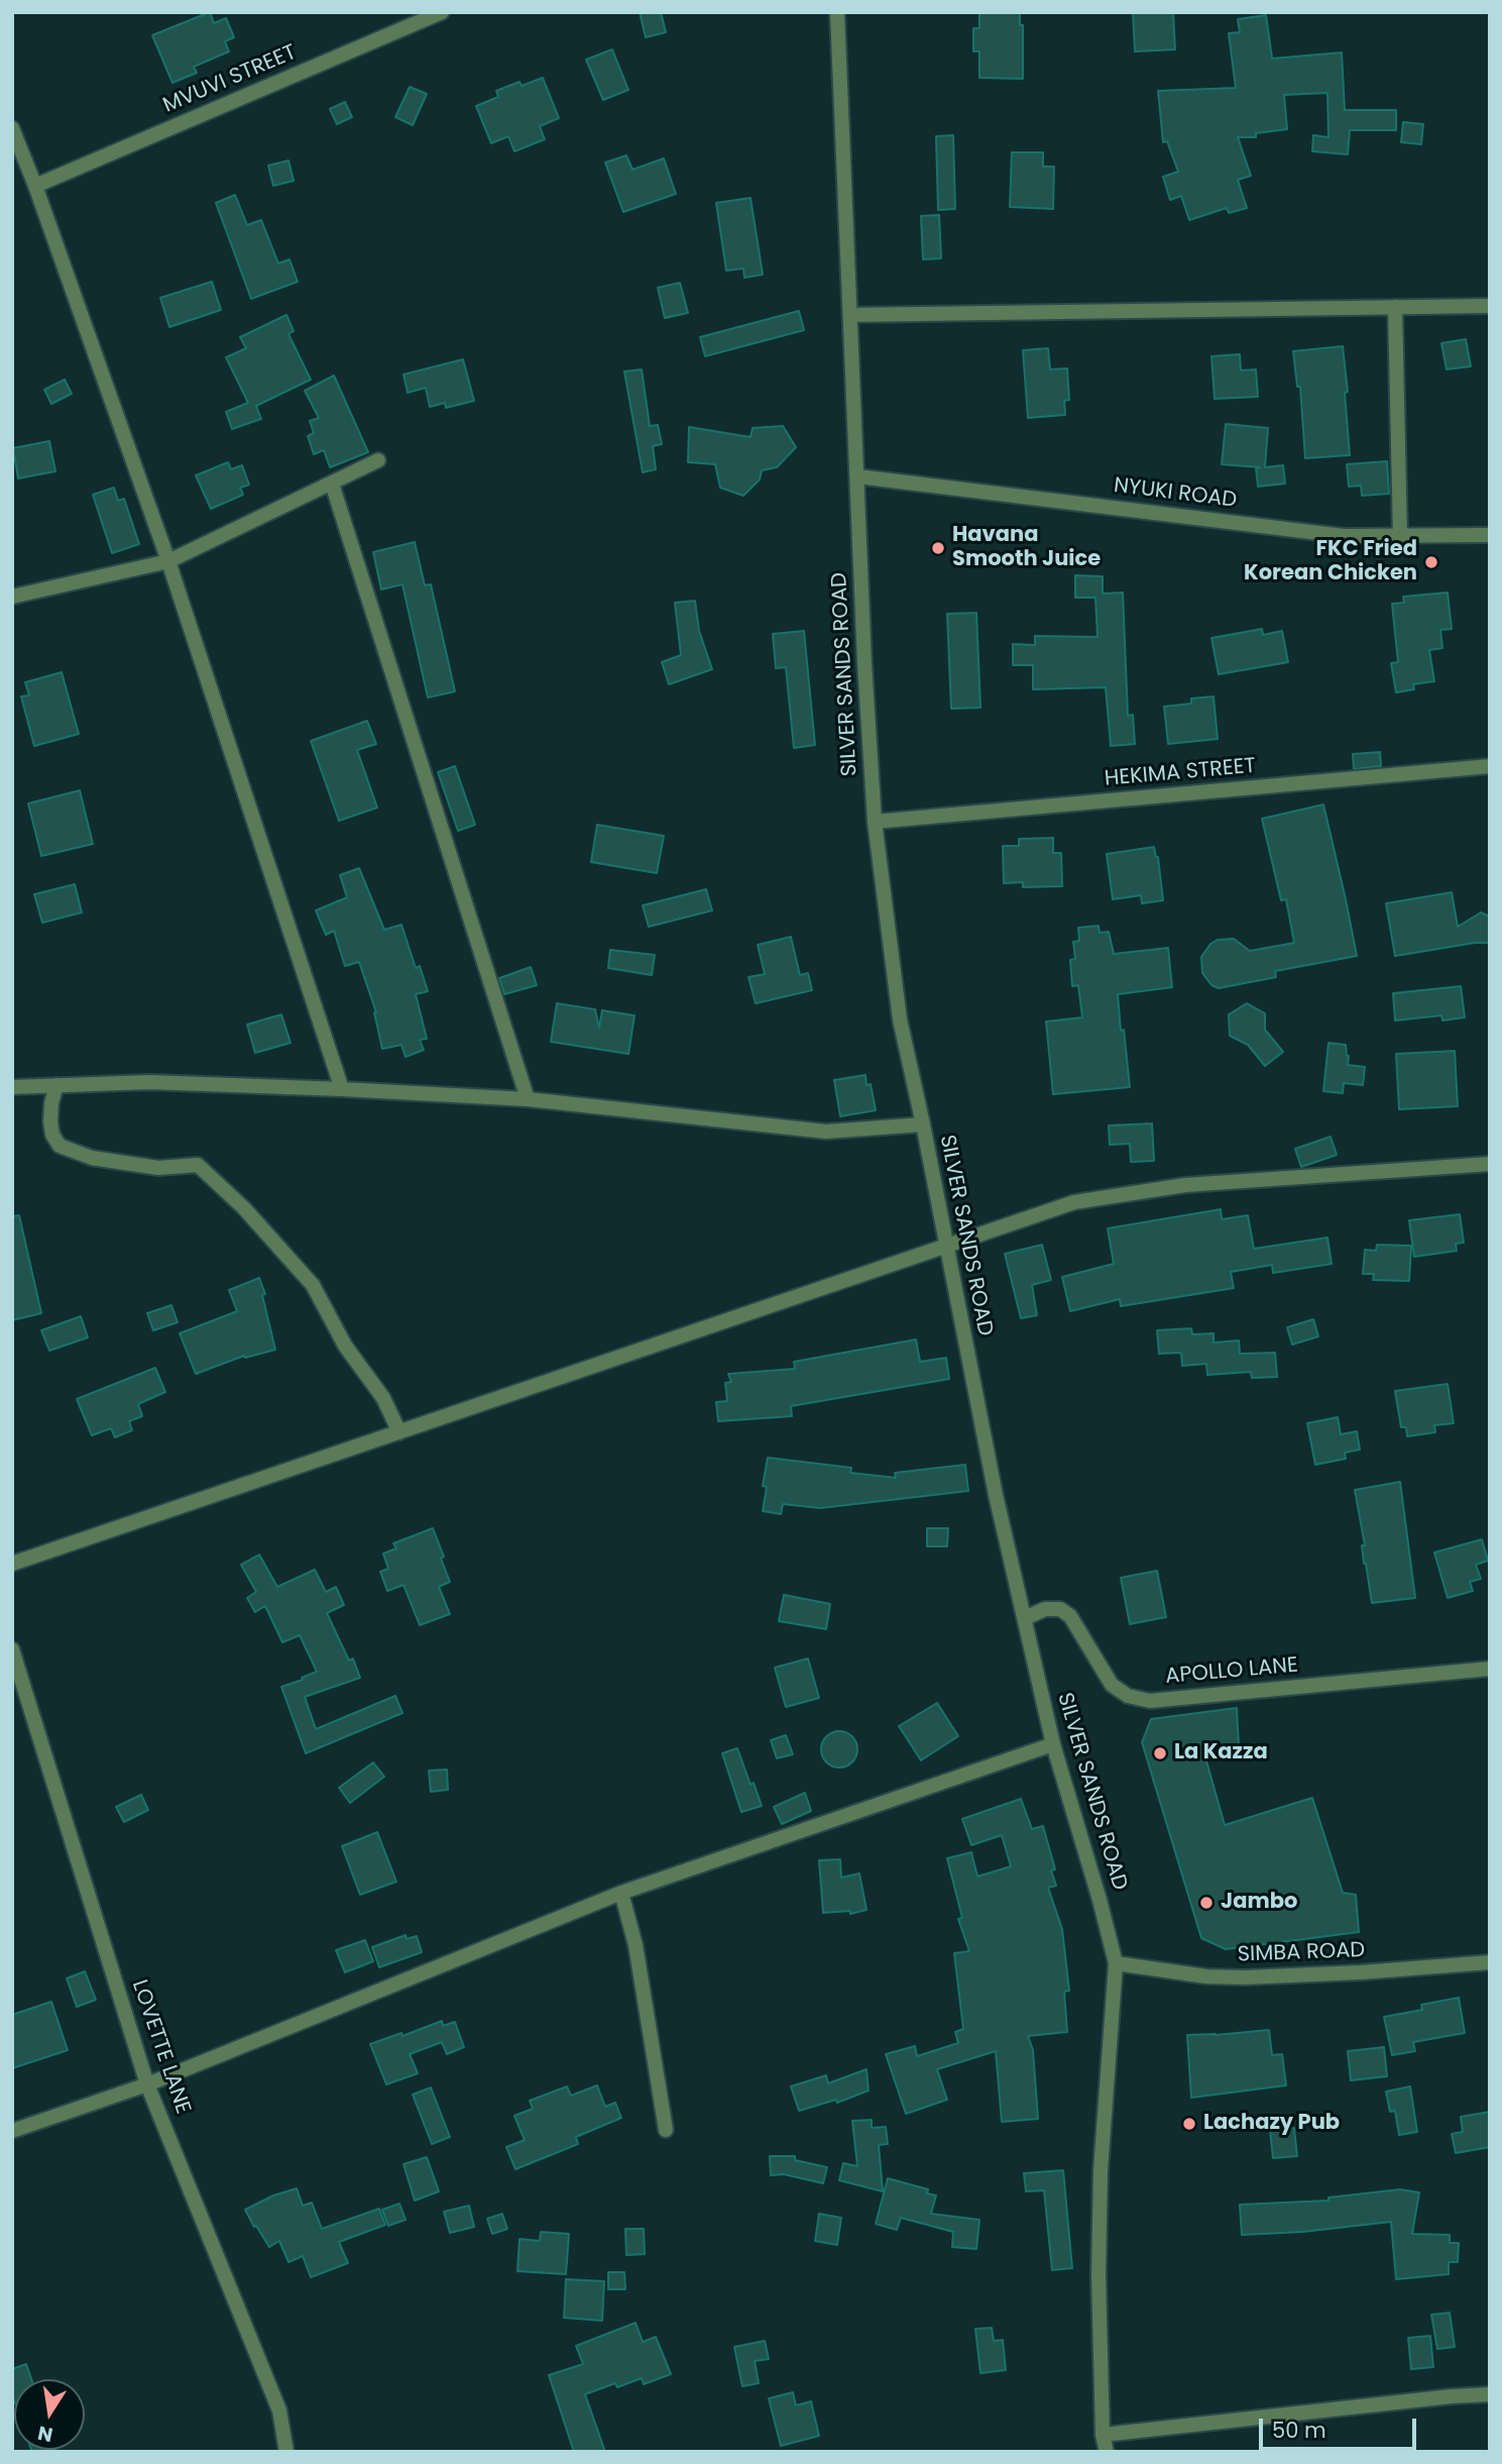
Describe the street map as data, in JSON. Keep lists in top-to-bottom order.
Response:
{
  "streets": {
    "street": [
      "MVUVI STREET",
      "NYUKI ROAD",
      "SILVER SANDS ROAD",
      "HEKIMA STREET",
      "APOLLO LANE",
      "SIMBA ROAD",
      "LOVETTE LANE"
    ]
  },
  "crossings": [
    ["NYUKI ROAD", "SILVER SANDS ROAD"],
    ["SILVER SANDS ROAD", "HEKIMA STREET"],
    ["SILVER SANDS ROAD", "APOLLO LANE"],
    ["SILVER SANDS ROAD", "SIMBA ROAD"]
  ],
  "places": [
    "Havana Smooth Juice",
    "FKC Fried Korean Chicken",
    "La Kazza",
    "Jambo",
    "Lachazy Pub"
  ],
  "scale_bar": "50 m",
  "north": "bottom"
}
